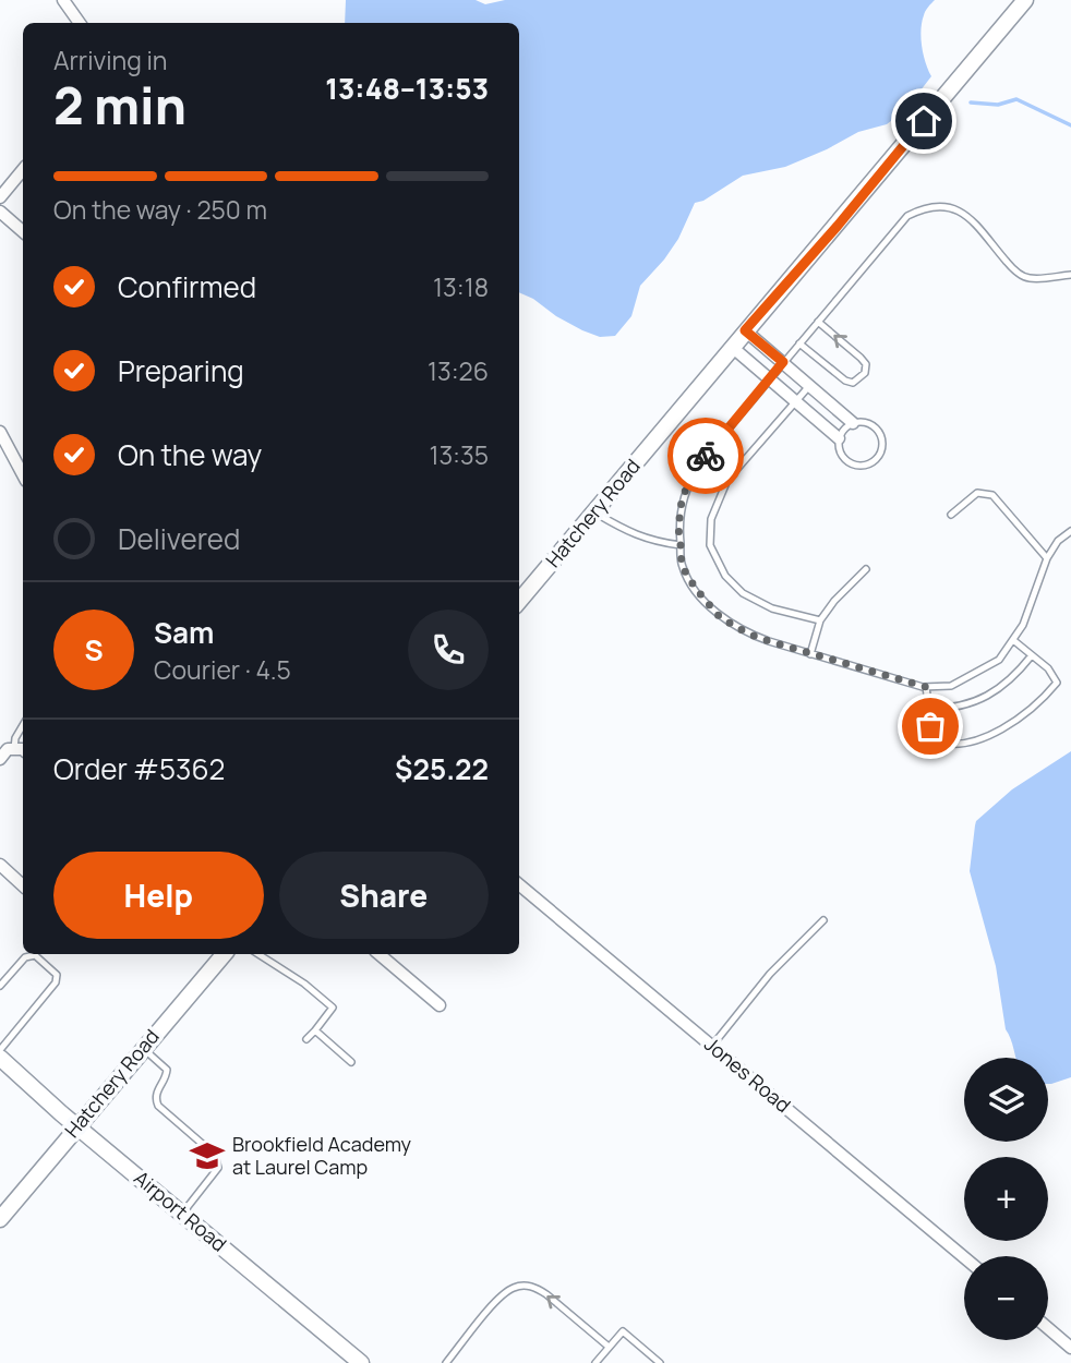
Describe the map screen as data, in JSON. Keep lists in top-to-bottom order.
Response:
{
  "streets": {
    "street": ["Hatchery Road", "Jones Road", "Airport Road"]
  },
  "crossings": [
    ["Hatchery Road", "Airport Road"]
  ],
  "places": {
    "school or university": ["Brookfield Academy at Laurel Camp"]
  },
  "page": {
    "heading": ["2 min", "Arriving in", "13:48–13:53"],
    "panel": [
      "Sam",
      "Courier · 4.5",
      "Order #5362",
      "$25.22"
    ],
    "bar": "On the way · 250 m",
    "list": [
      ["Confirmed", "13:18"],
      ["Preparing", "13:26"],
      ["On the way", "13:35"],
      "Delivered"
    ],
    "round": "S",
    "buttons": ["Help", "Share"],
    "map_buttons": ["+", "−"]
  }
}
